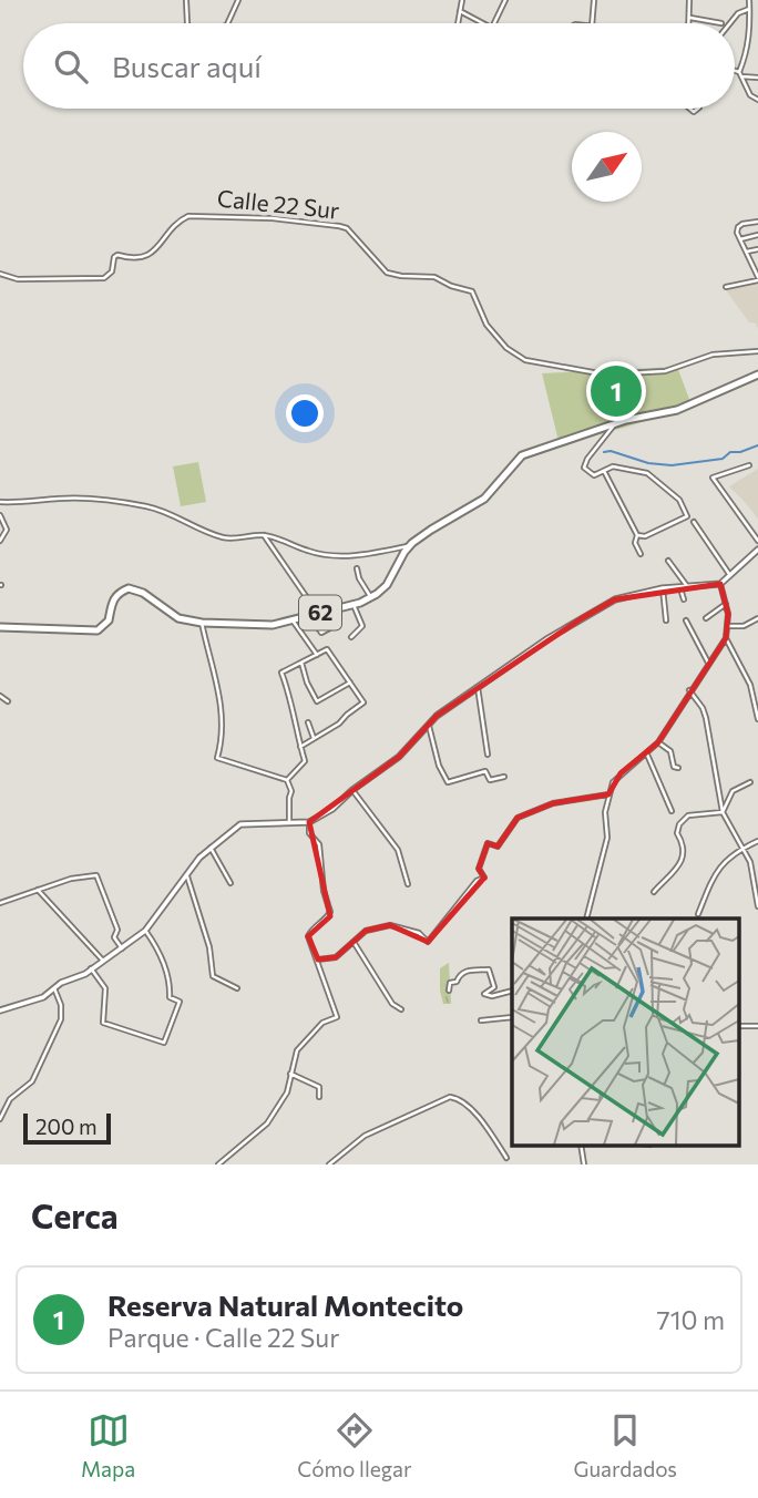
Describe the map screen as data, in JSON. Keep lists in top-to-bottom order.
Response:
{
  "streets": {
    "main road": ["62"],
    "street": ["Calle 22 Sur"]
  },
  "scale_bar": "200 m",
  "north": "top right",
  "page": {
    "search": "Buscar aquí",
    "pins": "1",
    "scale": "200 m",
    "heading": "Cerca",
    "list": [
      {
        "mark": "1",
        "name": "Reserva Natural Montecito",
        "note": "Parque · Calle 22 Sur",
        "value": "710 m"
      }
    ],
    "nav": ["Mapa", "Cómo llegar", "Guardados"]
  }
}
